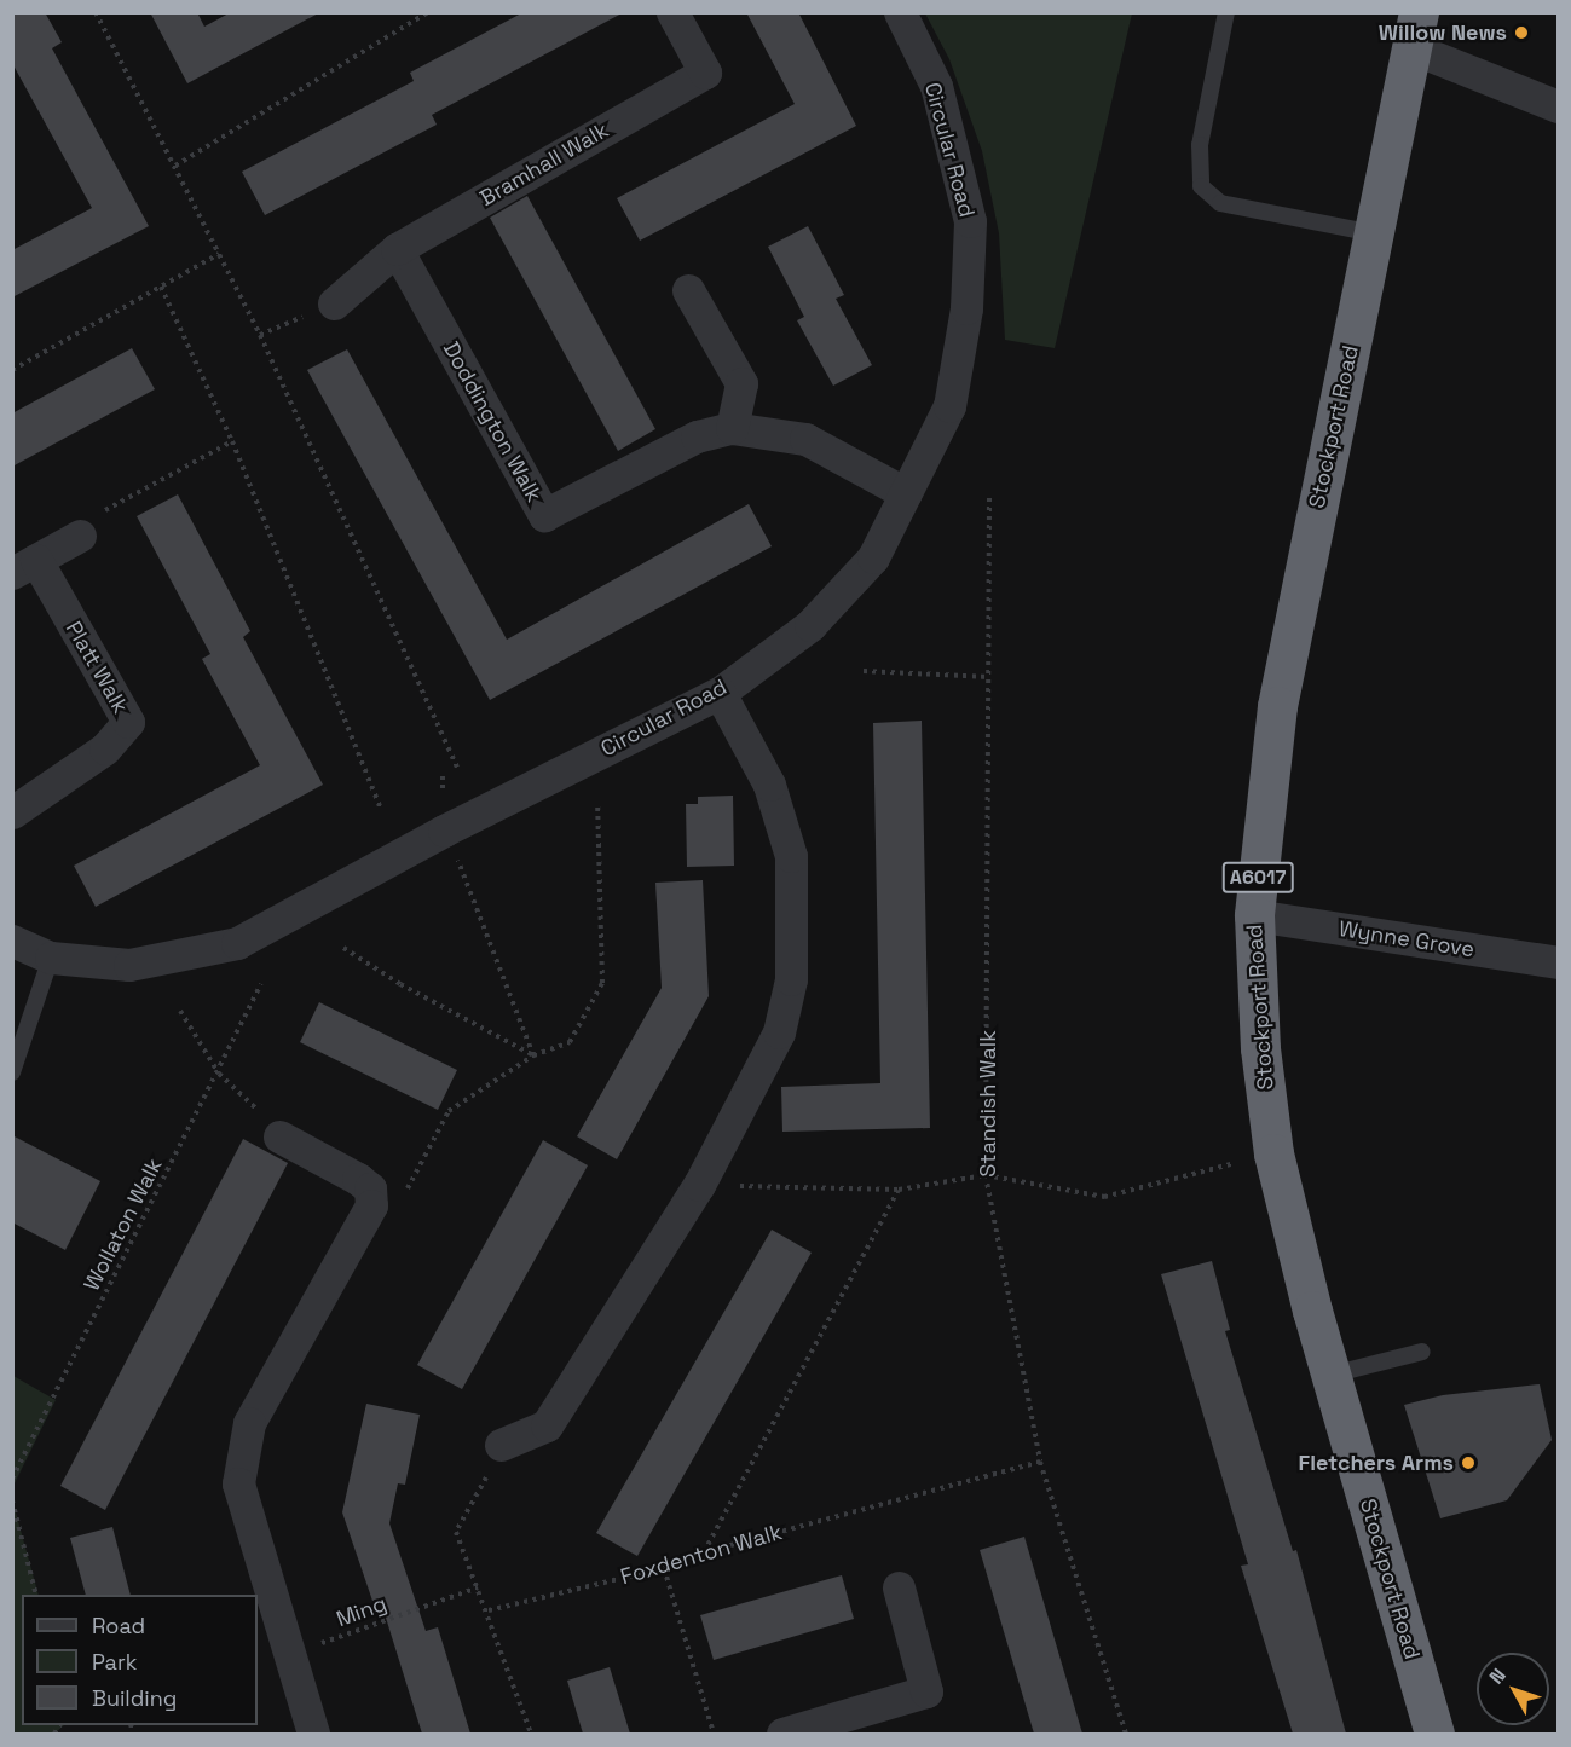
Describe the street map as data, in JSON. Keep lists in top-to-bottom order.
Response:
{
  "streets": {
    "highway": ["Stockport Road", "A6017"],
    "street": [
      "Circular Road",
      "Bramhall Walk",
      "Doddington Walk",
      "Platt Walk",
      "Wynne Grove"
    ],
    "path": [
      "Standish Walk",
      "Wollaton Walk",
      "Foxdenton Walk",
      "Ming"
    ]
  },
  "crossings": [
    ["Circular Road", "Doddington Walk"],
    ["Bramhall Walk", "Doddington Walk"],
    ["Stockport Road", "Wynne Grove"],
    ["Standish Walk", "Foxdenton Walk"]
  ],
  "places": ["Willow News", "Fletchers Arms"],
  "legend": ["Road", "Park", "Building"],
  "north": "top left"
}
